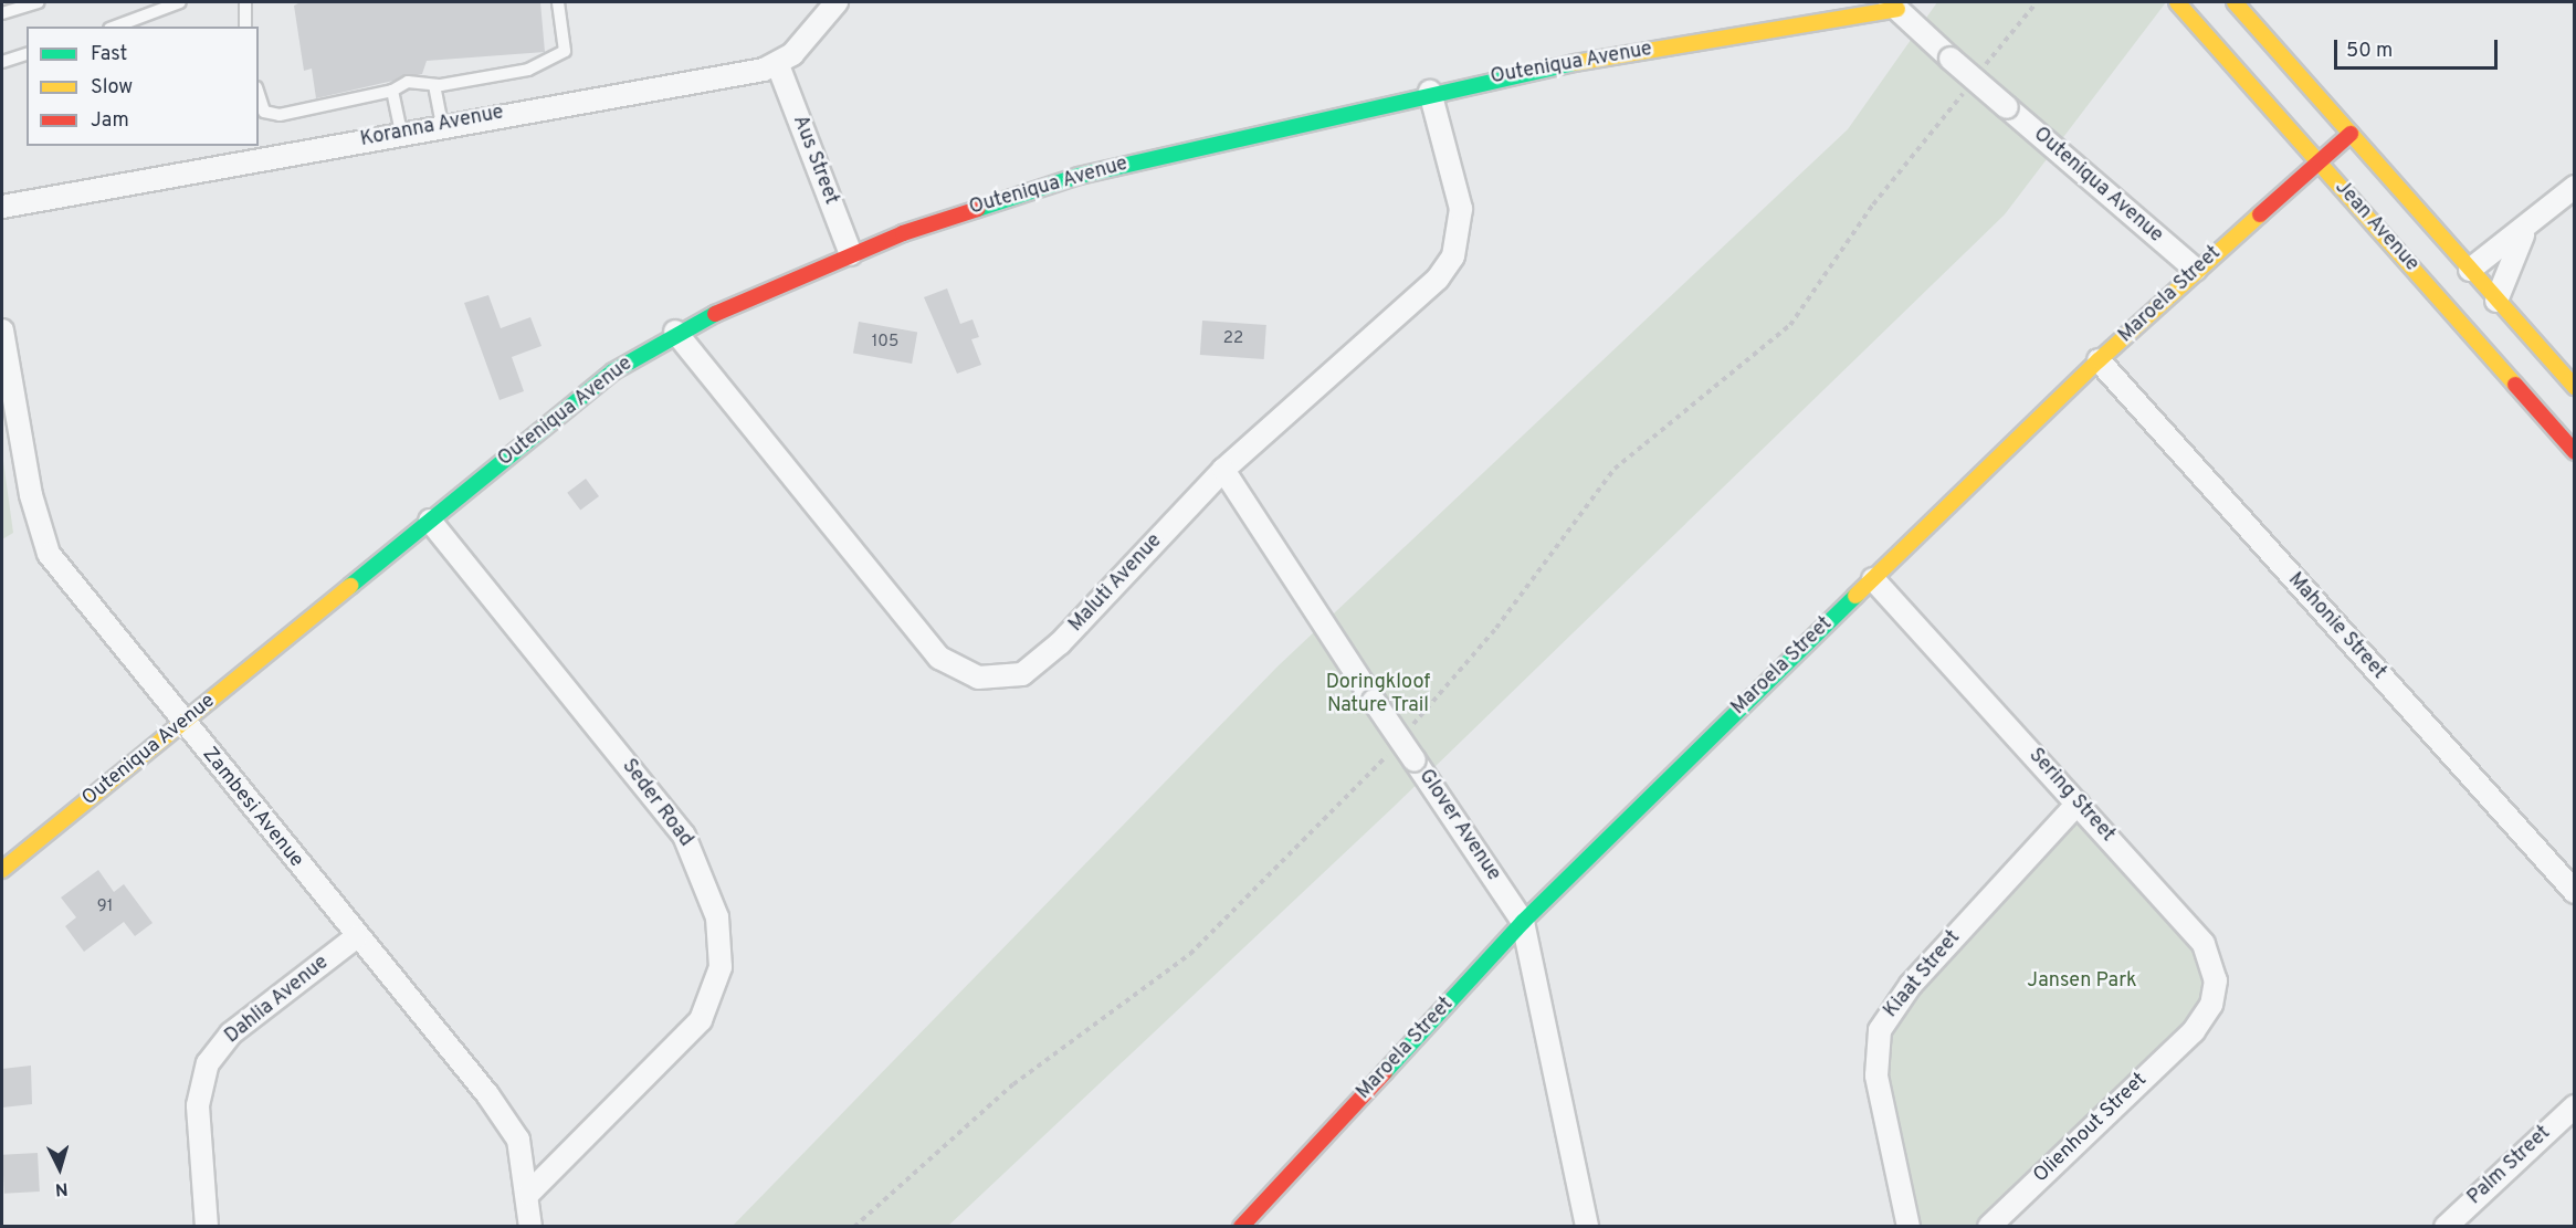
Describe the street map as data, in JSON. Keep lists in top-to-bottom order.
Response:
{
  "streets": {
    "street": [
      "Outeniqua Avenue",
      "Koranna Avenue",
      "Aus Street",
      "Jean Avenue",
      "Maroela Street",
      "Maluti Avenue",
      "Mahonie Street",
      "Sering Street",
      "Seder Road",
      "Zambesi Avenue",
      "Glover Avenue",
      "Kiaat Street",
      "Dahlia Avenue",
      "Olienhout Street",
      "Palm Street"
    ]
  },
  "crossings": [
    ["Outeniqua Avenue", "Aus Street"],
    ["Outeniqua Avenue", "Maroela Street"],
    ["Outeniqua Avenue", "Maluti Avenue"],
    ["Outeniqua Avenue", "Seder Road"],
    ["Outeniqua Avenue", "Zambesi Avenue"],
    ["Koranna Avenue", "Aus Street"],
    ["Jean Avenue", "Maroela Street"],
    ["Maroela Street", "Mahonie Street"],
    ["Maroela Street", "Sering Street"],
    ["Maroela Street", "Glover Avenue"],
    ["Maluti Avenue", "Glover Avenue"],
    ["Sering Street", "Kiaat Street"],
    ["Sering Street", "Olienhout Street"],
    ["Seder Road", "Zambesi Avenue"],
    ["Zambesi Avenue", "Dahlia Avenue"]
  ],
  "parks": ["Doringkloof Nature Trail", "Jansen Park"],
  "house_numbers": ["22", "105", "91"],
  "legend": ["Fast", "Slow", "Jam"],
  "scale_bar": "50 m",
  "north": "bottom"
}
